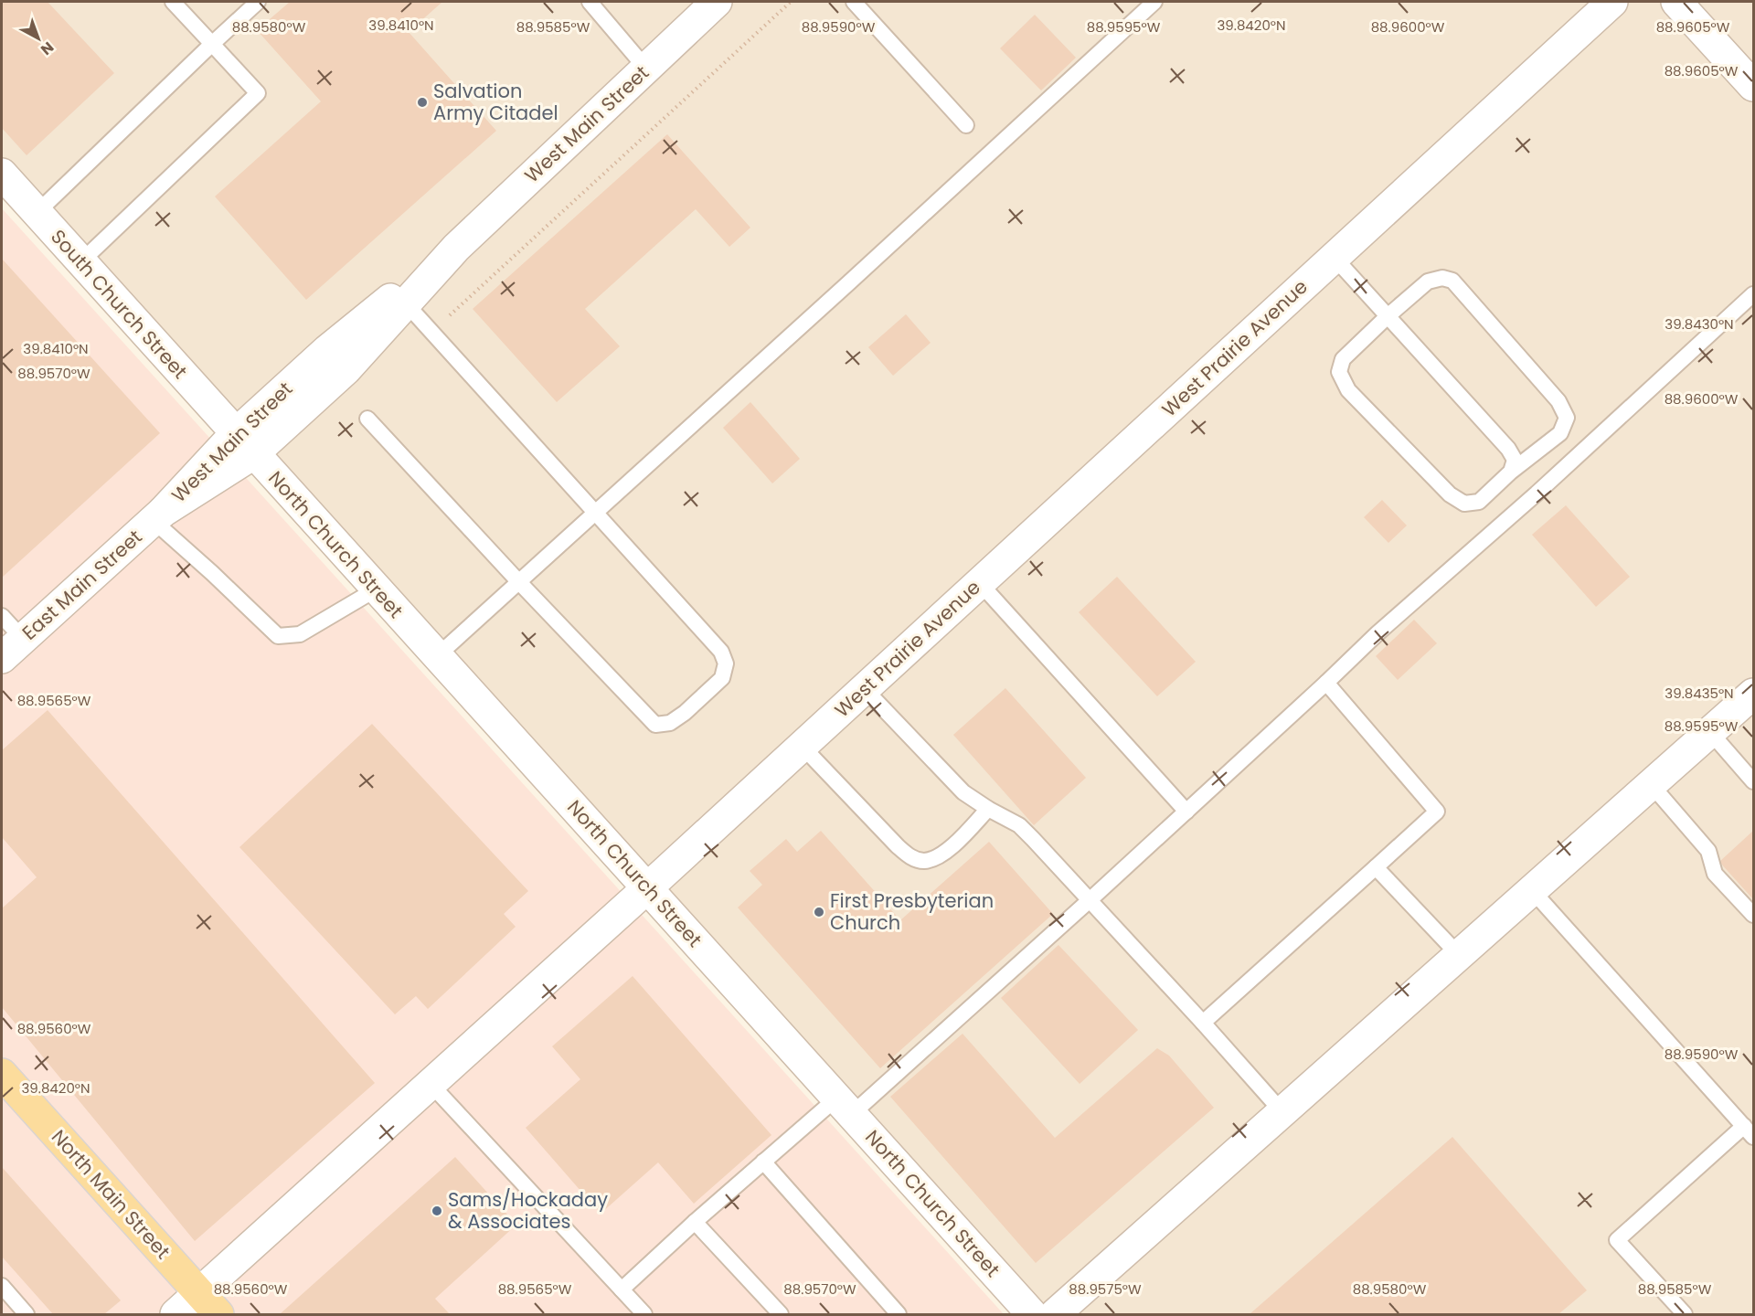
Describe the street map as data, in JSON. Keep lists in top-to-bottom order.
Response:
{
  "streets": {
    "main road": ["North Main Street"],
    "street": [
      "West Main Street",
      "South Church Street",
      "West Prairie Avenue",
      "North Church Street",
      "East Main Street"
    ]
  },
  "crossings": [
    ["West Main Street", "South Church Street"],
    ["West Main Street", "North Church Street"],
    ["West Main Street", "East Main Street"],
    ["South Church Street", "North Church Street"],
    ["West Prairie Avenue", "North Church Street"],
    ["West Prairie Avenue", "North Main Street"]
  ],
  "places": ["Salvation Army Citadel", "First Presbyterian Church", "Sams/Hockaday & Associates"],
  "north": "bottom right",
  "coordinates": [
    "39.8410°N",
    "39.8420°N",
    "88.9605°W",
    "88.9580°W",
    "88.9585°W",
    "88.9590°W",
    "88.9595°W",
    "88.9600°W",
    "39.8430°N",
    "88.9570°W",
    "39.8435°N",
    "88.9565°W",
    "88.9560°W",
    "88.9575°W"
  ]
}
